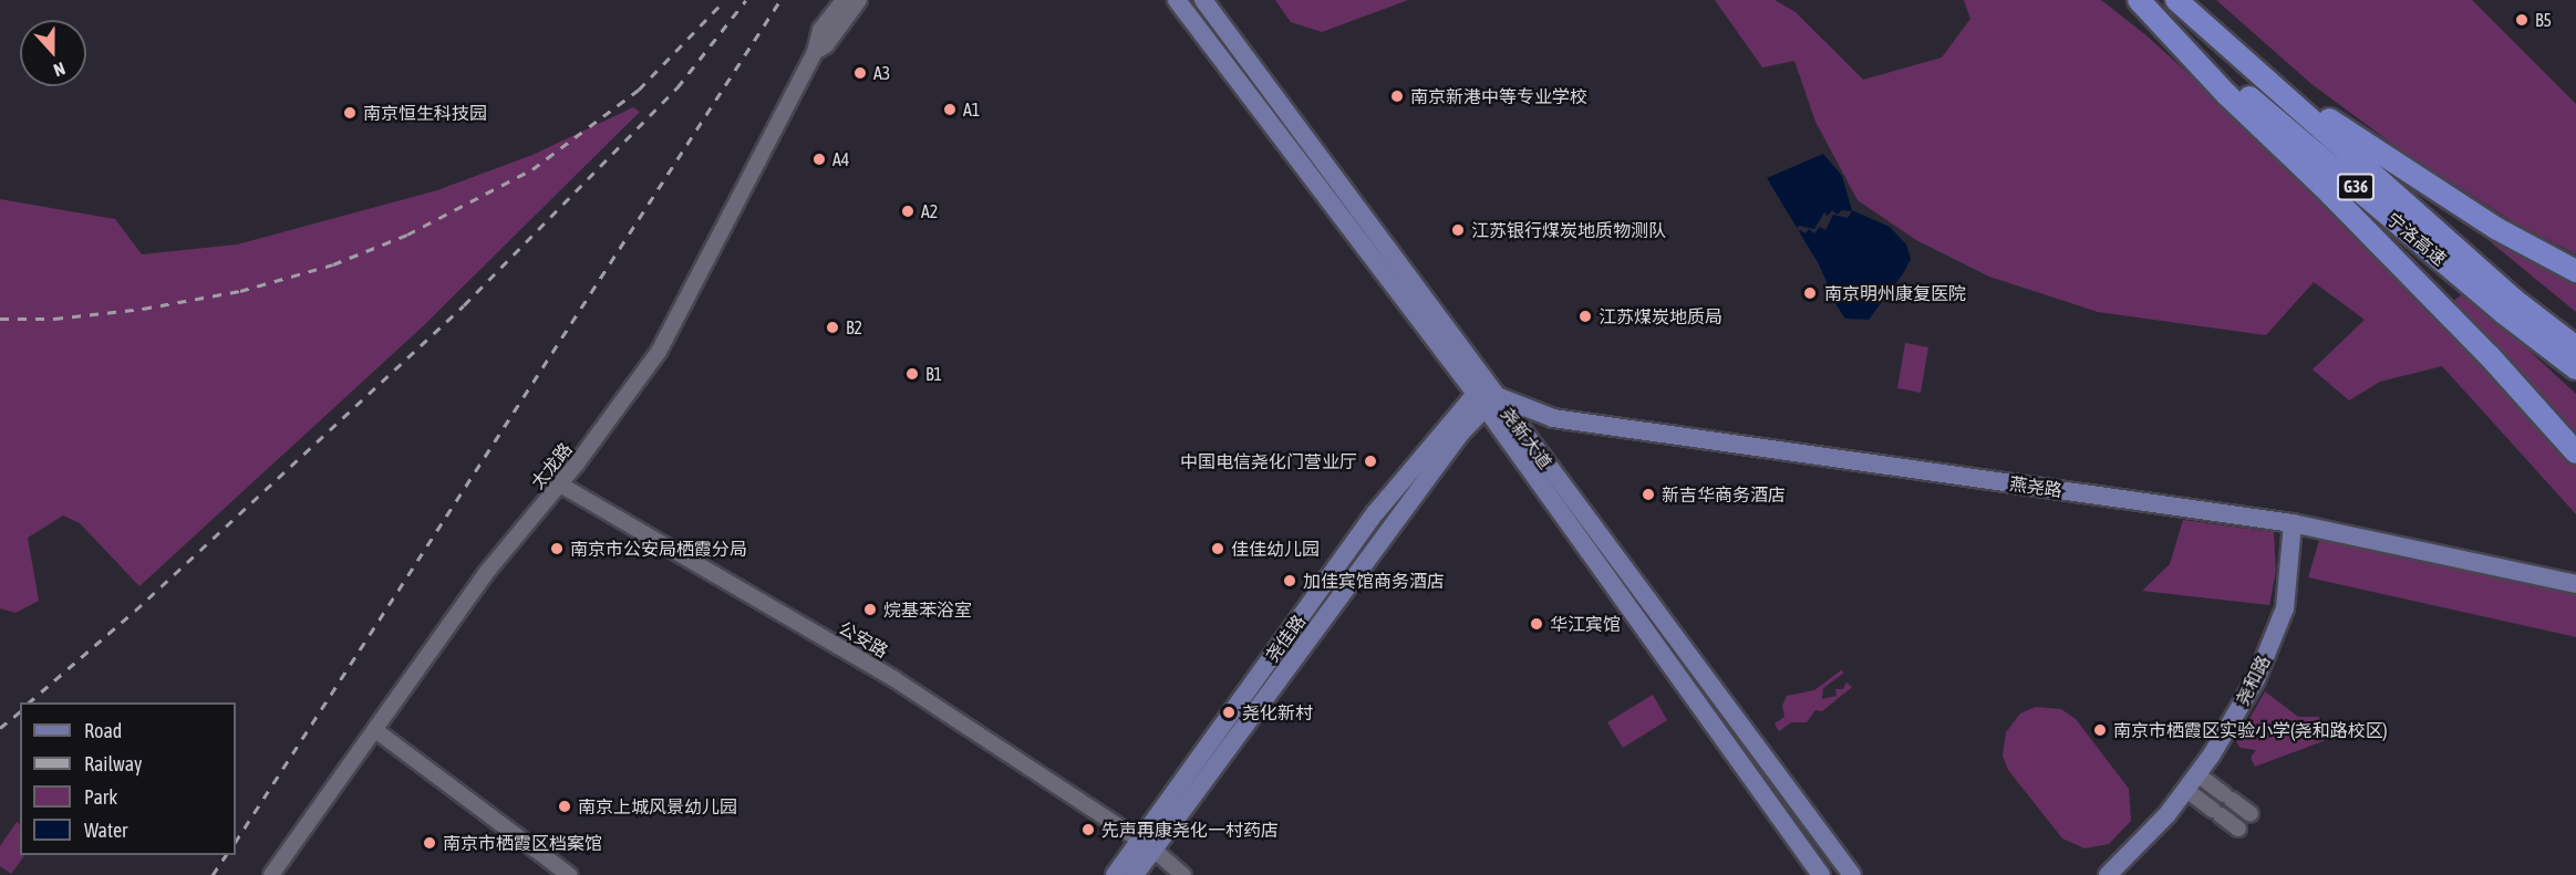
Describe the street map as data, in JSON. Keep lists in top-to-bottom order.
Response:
{
  "streets": {
    "highway": ["G36", "宁洛高速"],
    "main road": [
      "尧新大道",
      "燕尧路",
      "尧佳路",
      "尧和路"
    ],
    "street": ["太龙路", "公安路"]
  },
  "crossings": [
    ["尧新大道", "燕尧路"],
    ["尧新大道", "尧佳路"],
    ["太龙路", "公安路"],
    ["燕尧路", "尧佳路"],
    ["燕尧路", "尧和路"],
    ["尧佳路", "公安路"]
  ],
  "places": [
    "B5",
    "A3",
    "南京新港中等专业学校",
    "A1",
    "南京恒生科技园",
    "A4",
    "A2",
    "江苏银行煤炭地质物测队",
    "南京明州康复医院",
    "江苏煤炭地质局",
    "B2",
    "B1",
    "中国电信尧化门营业厅",
    "新吉华商务酒店",
    "南京市公安局栖霞分局",
    "佳佳幼儿园",
    "加佳宾馆商务酒店",
    "烷基苯浴室",
    "华江宾馆",
    "尧化新村",
    "南京市栖霞区实验小学(尧和路校区)",
    "南京上城风景幼儿园",
    "先声再康尧化一村药店",
    "南京市栖霞区档案馆"
  ],
  "legend": [
    "Road",
    "Railway",
    "Park",
    "Water"
  ],
  "north": "bottom"
}
